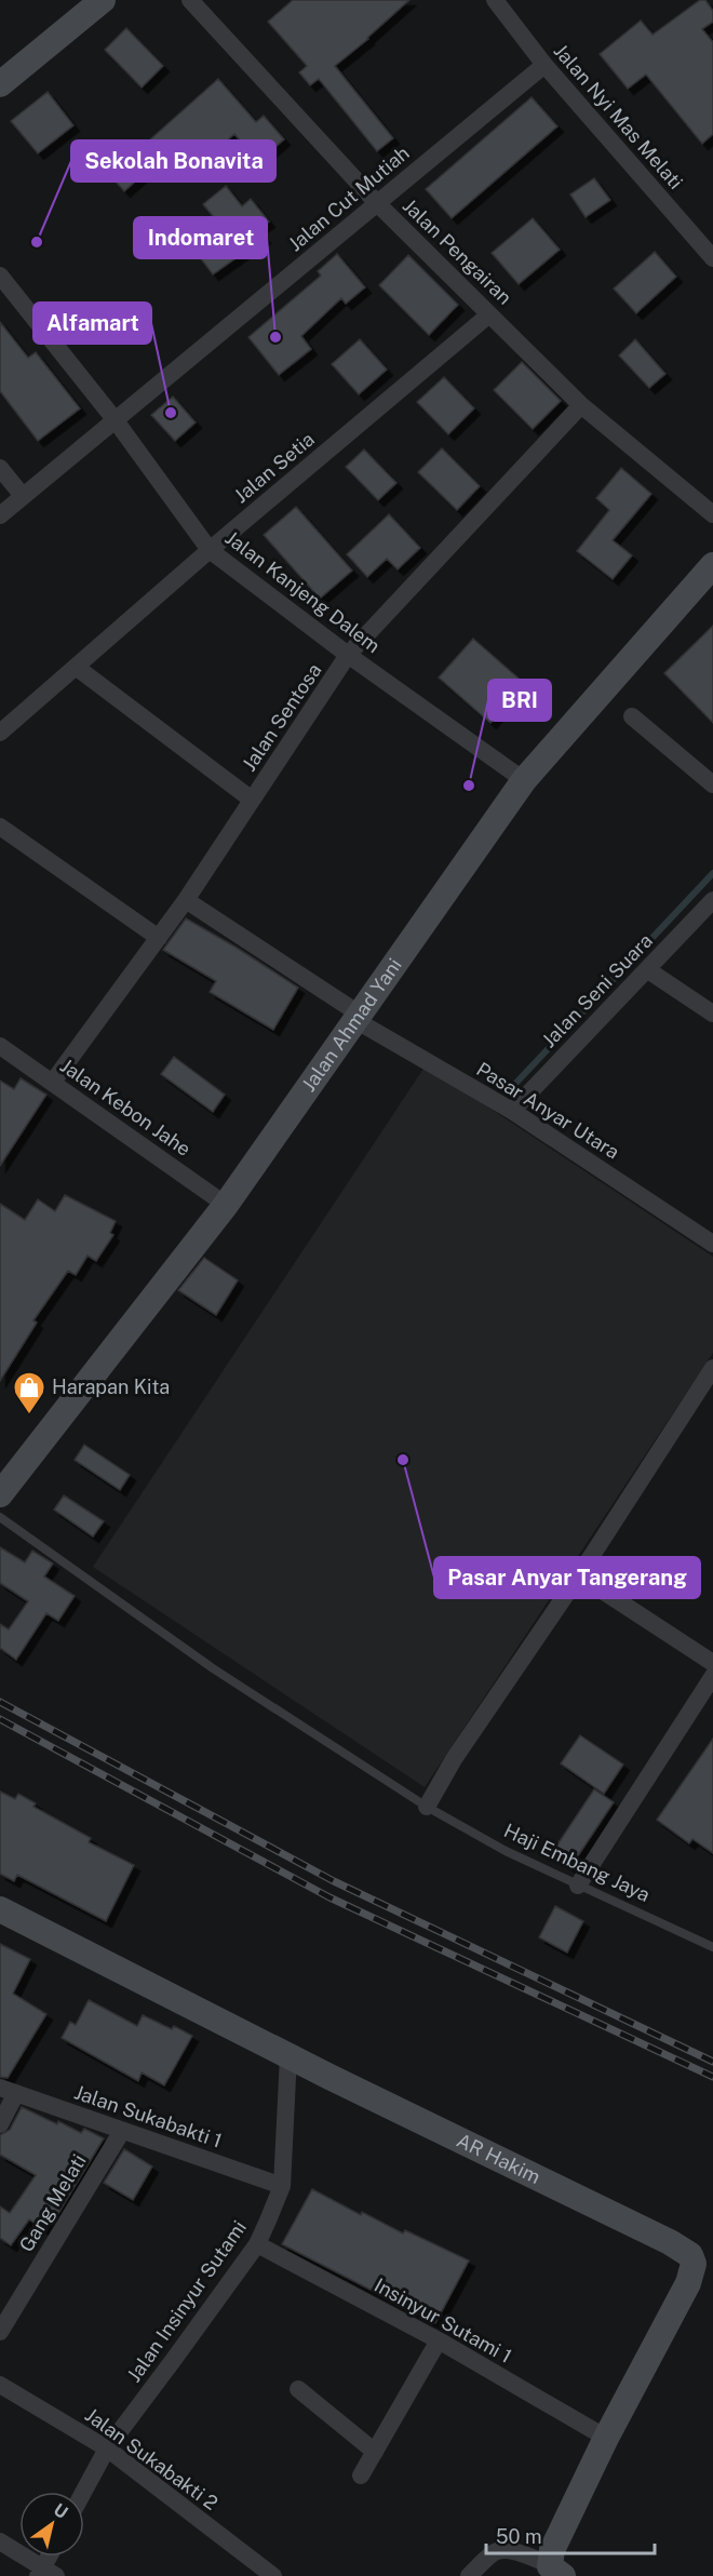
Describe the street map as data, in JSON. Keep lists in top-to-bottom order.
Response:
{
  "streets": {
    "street": [
      "Jalan Nyi Mas Melati",
      "Jalan Cut Mutiah",
      "Jalan Pengairan",
      "Jalan Setia",
      "Jalan Kanjeng Dalem",
      "Jalan Sentosa",
      "Jalan Seni Suara",
      "Jalan Ahmad Yani",
      "Jalan Kebon Jahe",
      "Pasar Anyar Utara",
      "Jalan Sukabakti 1",
      "AR Hakim",
      "Gang Melati",
      "Jalan Insinyur Sutami",
      "Insinyur Sutami 1",
      "Jalan Sukabakti 2"
    ],
    "lane": ["Haji Embang Jaya"]
  },
  "crossings": [
    ["Jalan Nyi Mas Melati", "Jalan Cut Mutiah"],
    ["Jalan Cut Mutiah", "Jalan Pengairan"],
    ["Jalan Cut Mutiah", "Jalan Kanjeng Dalem"],
    ["Jalan Pengairan", "Jalan Setia"],
    ["Jalan Pengairan", "Jalan Sentosa"],
    ["Jalan Setia", "Jalan Kanjeng Dalem"],
    ["Jalan Kanjeng Dalem", "Jalan Sentosa"],
    ["Jalan Kanjeng Dalem", "Jalan Ahmad Yani"],
    ["Jalan Sentosa", "Jalan Kebon Jahe"],
    ["Jalan Sentosa", "Pasar Anyar Utara"],
    ["Jalan Seni Suara", "Pasar Anyar Utara"],
    ["Jalan Ahmad Yani", "Jalan Kebon Jahe"],
    ["Jalan Ahmad Yani", "Pasar Anyar Utara"],
    ["Jalan Sukabakti 1", "Gang Melati"],
    ["Jalan Sukabakti 1", "Jalan Insinyur Sutami"],
    ["AR Hakim", "Jalan Insinyur Sutami"],
    ["AR Hakim", "Insinyur Sutami 1"],
    ["Jalan Insinyur Sutami", "Insinyur Sutami 1"],
    ["Jalan Insinyur Sutami", "Jalan Sukabakti 2"]
  ],
  "places": {
    "other": [
      "Sekolah Bonavita",
      "Indomaret",
      "Alfamart",
      "BRI",
      "Pasar Anyar Tangerang"
    ],
    "shop": ["Harapan Kita"]
  },
  "scale_bar": "50 m",
  "north": "top right"
}
